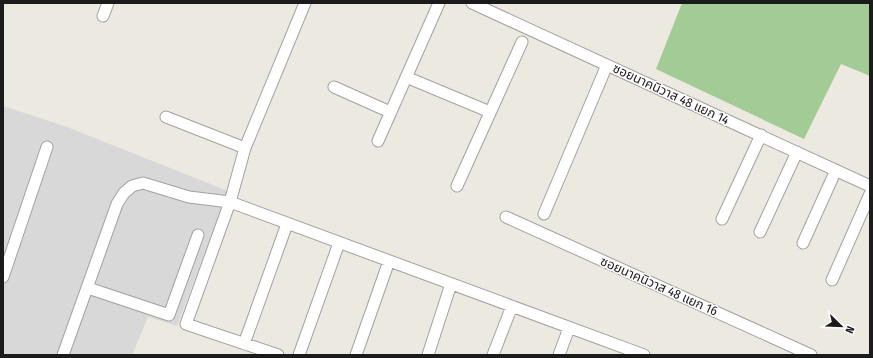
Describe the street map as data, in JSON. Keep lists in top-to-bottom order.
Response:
{
  "streets": {
    "street": ["ซอยนาคนิวาส 48 แยก 14", "ซอยนาคนิวาส 48 แยก 16"]
  },
  "north": "bottom right"
}
